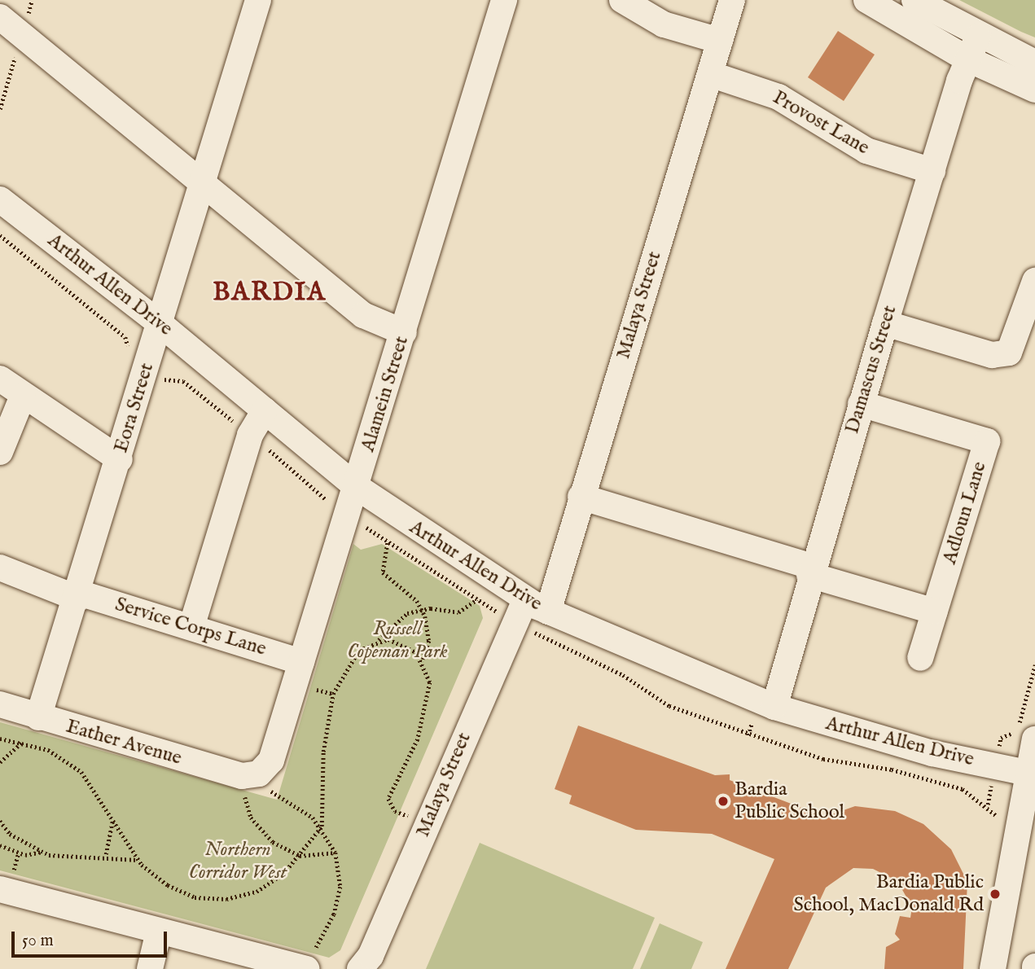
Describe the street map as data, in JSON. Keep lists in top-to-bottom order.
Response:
{
  "streets": {
    "street": [
      "Provost Lane",
      "Arthur Allen Drive",
      "Malaya Street",
      "Damascus Street",
      "Alamein Street",
      "Eora Street",
      "Adloun Lane",
      "Service Corps Lane",
      "Eather Avenue"
    ]
  },
  "crossings": [
    ["Provost Lane", "Malaya Street"],
    ["Provost Lane", "Damascus Street"],
    ["Arthur Allen Drive", "Malaya Street"],
    ["Arthur Allen Drive", "Damascus Street"],
    ["Arthur Allen Drive", "Alamein Street"],
    ["Arthur Allen Drive", "Eora Street"],
    ["Damascus Street", "Adloun Lane"],
    ["Alamein Street", "Service Corps Lane"],
    ["Alamein Street", "Eather Avenue"],
    ["Eora Street", "Service Corps Lane"],
    ["Eora Street", "Eather Avenue"]
  ],
  "districts": ["BARDIA"],
  "parks": ["Russell Copeman Park", "Northern Corridor West"],
  "places": ["Bardia Public School", "Bardia Public School, MacDonald Rd"],
  "scale_bar": "50 m"
}
